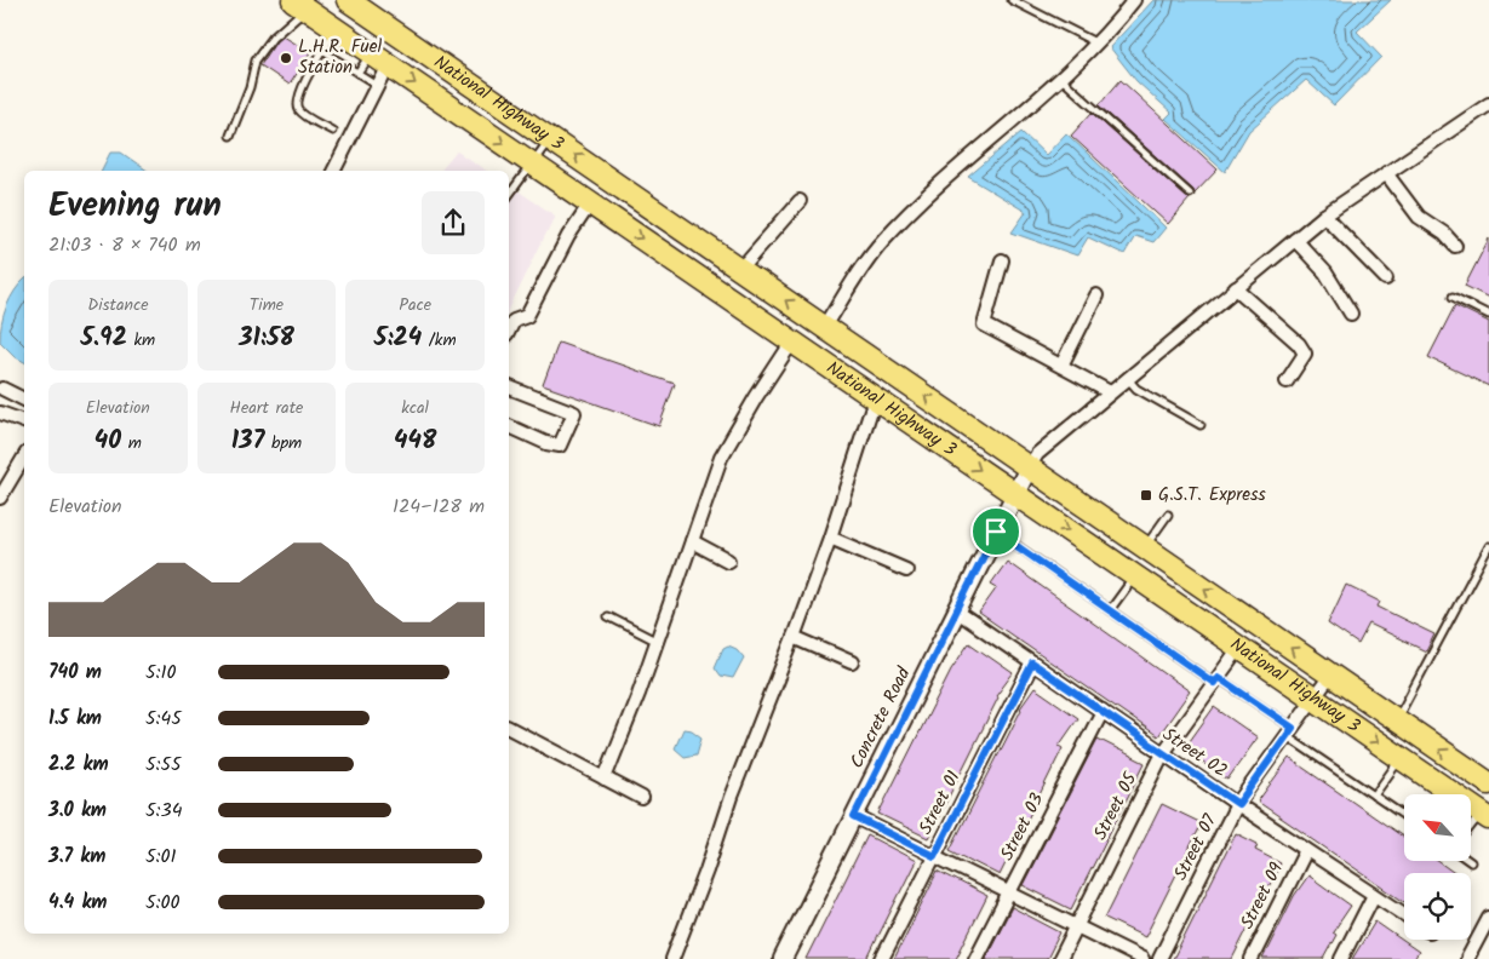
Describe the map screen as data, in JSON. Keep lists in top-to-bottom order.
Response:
{
  "streets": {
    "highway": ["National Highway 3"],
    "street": [
      "Concrete Road",
      "Street 02",
      "Street 01",
      "Street 05",
      "Street 03",
      "Street 07",
      "Street 09"
    ]
  },
  "crossings": [
    ["National Highway 3", "Concrete Road"],
    ["National Highway 3", "Street 05"],
    ["National Highway 3", "Street 07"],
    ["Concrete Road", "Street 02"],
    ["Street 02", "Street 01"],
    ["Street 02", "Street 05"],
    ["Street 02", "Street 03"],
    ["Street 02", "Street 07"],
    ["Street 02", "Street 09"]
  ],
  "places": {
    "other": ["L.H.R. Fuel Station"],
    "transit": ["G.S.T. Express"]
  },
  "north": "top left",
  "page": {
    "heading": ["Evening run", "21:03 · 8 × 740 m"],
    "stats": [
      ["Distance", "5.92 km"],
      ["Time", "31:58"],
      ["Pace", "5:24 /km"],
      ["Elevation", "40 m"],
      ["Heart rate", "137 bpm"],
      ["kcal", "448"]
    ],
    "chart": ["Elevation", "124–128 m"],
    "list": [
      {
        "name": "740 m",
        "note": "5:10"
      },
      {
        "name": "1.5 km",
        "note": "5:45"
      },
      {
        "name": "2.2 km",
        "note": "5:55"
      },
      {
        "name": "3.0 km",
        "note": "5:34"
      },
      {
        "name": "3.7 km",
        "note": "5:01"
      },
      {
        "name": "4.4 km",
        "note": "5:00"
      }
    ]
  }
}
